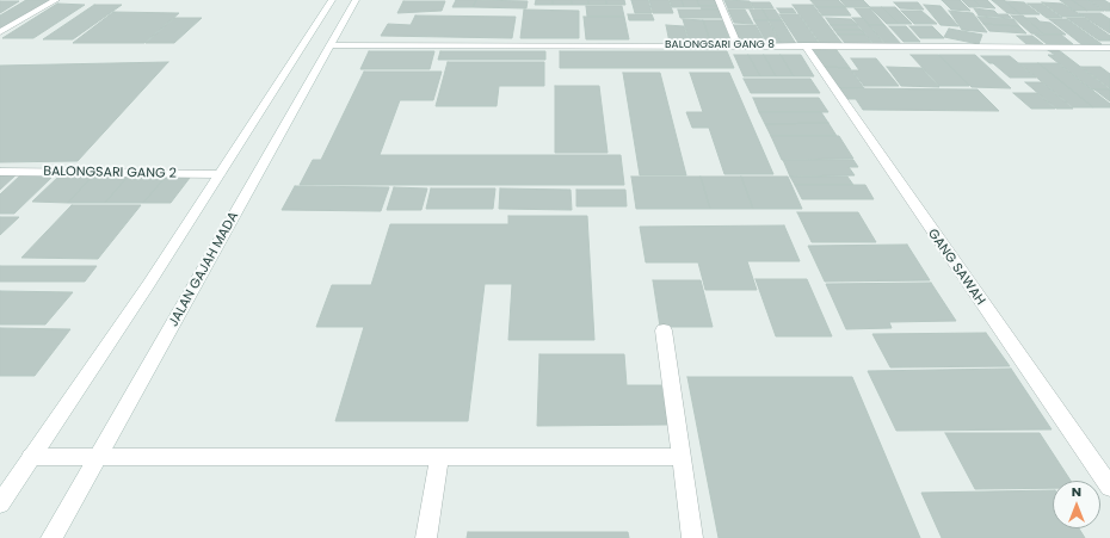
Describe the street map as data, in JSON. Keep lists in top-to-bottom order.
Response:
{
  "streets": {
    "street": [
      "BALONGSARI GANG 8",
      "BALONGSARI GANG 2",
      "GANG SAWAH",
      "JALAN GAJAH MADA"
    ]
  },
  "crossings": [
    ["BALONGSARI GANG 8", "GANG SAWAH"],
    ["BALONGSARI GANG 8", "JALAN GAJAH MADA"],
    ["BALONGSARI GANG 2", "JALAN GAJAH MADA"]
  ],
  "north": "top"
}
